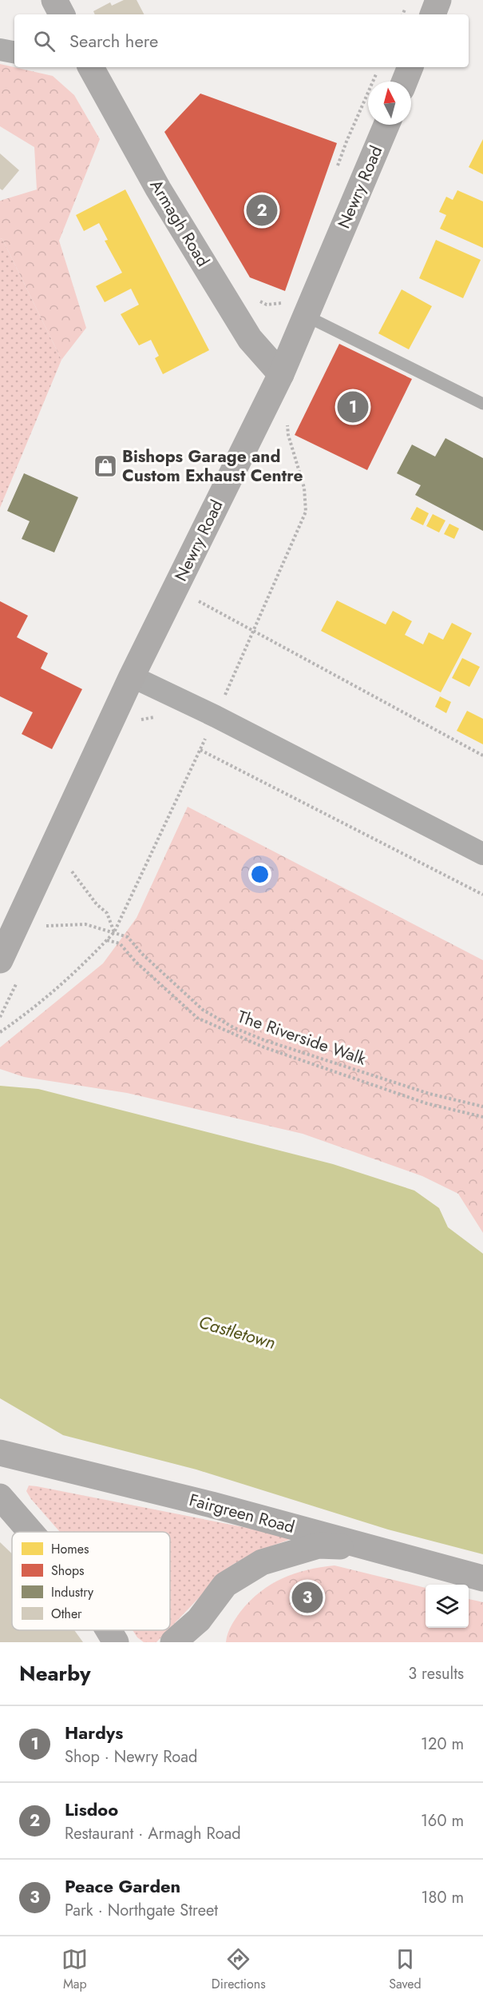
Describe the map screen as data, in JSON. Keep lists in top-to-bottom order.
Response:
{
  "streets": {
    "main road": ["Newry Road", "Armagh Road", "Fairgreen Road"],
    "path": ["The Riverside Walk"]
  },
  "crossings": [
    ["Newry Road", "Armagh Road"]
  ],
  "water": ["Castletown"],
  "places": {
    "shop": ["Bishops Garage and Custom Exhaust Centre"]
  },
  "legend": [
    "Homes",
    "Shops",
    "Industry",
    "Other"
  ],
  "north": "top",
  "page": {
    "search": "Search here",
    "pins": ["2", "1", "3"],
    "heading": ["Nearby", "3 results"],
    "list": [
      {
        "mark": "1",
        "name": "Hardys",
        "note": "Shop · Newry Road",
        "value": "120 m"
      },
      {
        "mark": "2",
        "name": "Lisdoo",
        "note": "Restaurant · Armagh Road",
        "value": "160 m"
      },
      {
        "mark": "3",
        "name": "Peace Garden",
        "note": "Park · Northgate Street",
        "value": "180 m"
      }
    ],
    "nav": ["Map", "Directions", "Saved"]
  }
}
